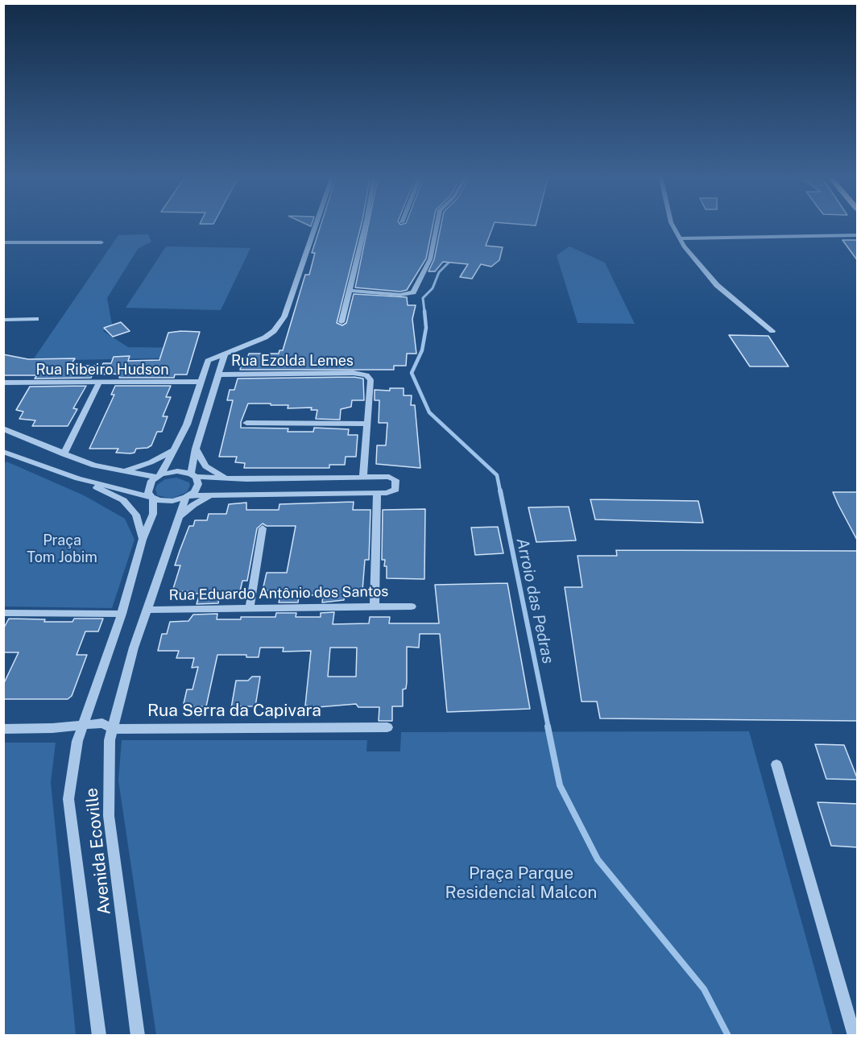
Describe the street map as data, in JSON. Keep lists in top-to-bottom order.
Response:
{
  "streets": {
    "street": [
      "Rua Ezolda Lemes",
      "Rua Ribeiro Hudson",
      "Rua Eduardo Antônio dos Santos",
      "Rua Serra da Capivara",
      "Avenida Ecoville"
    ]
  },
  "crossings": [
    ["Rua Ezolda Lemes", "Avenida Ecoville"],
    ["Rua Eduardo Antônio dos Santos", "Avenida Ecoville"],
    ["Rua Serra da Capivara", "Avenida Ecoville"]
  ],
  "water": ["Arroio das Pedras"],
  "parks": ["Praça Tom Jobim", "Praça Parque Residencial Malcon"]
}
